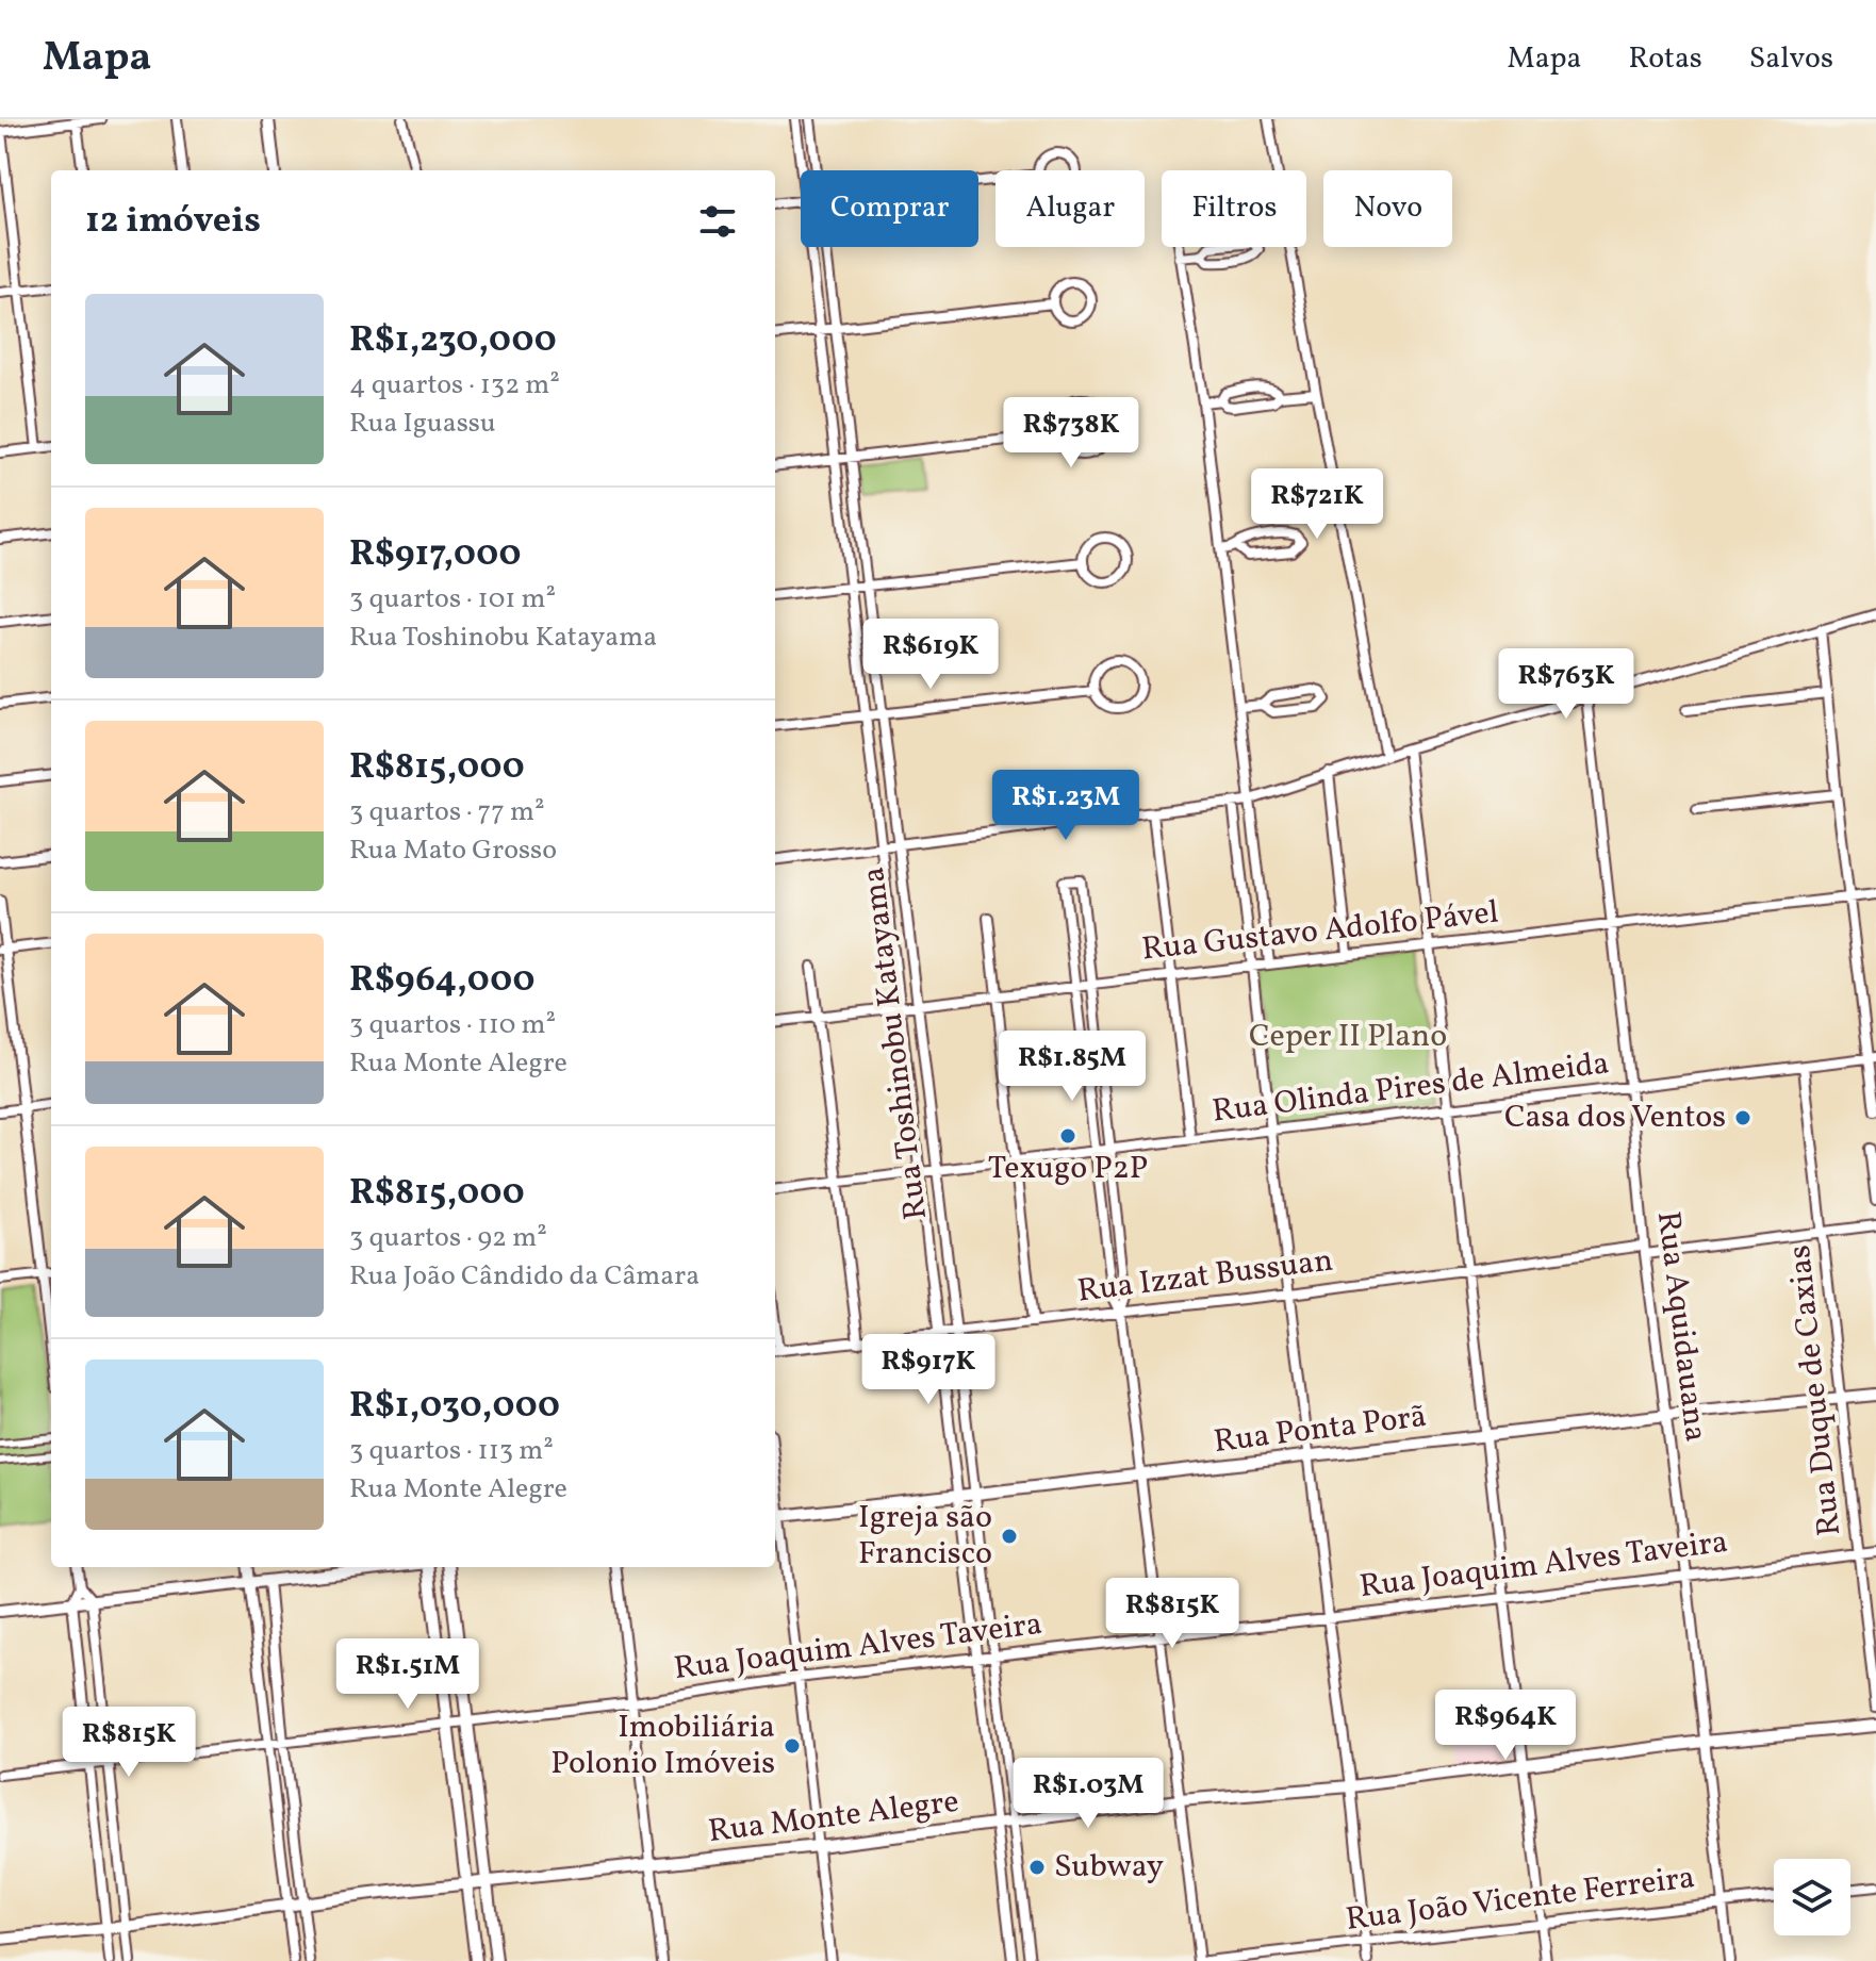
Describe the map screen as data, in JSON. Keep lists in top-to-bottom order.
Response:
{
  "streets": {
    "street": [
      "Rua Gustavo Adolfo Pável",
      "Rua Toshinobu Katayama",
      "Rua Olinda Pires de Almeida",
      "Rua Izzat Bussuan",
      "Rua Aquidauana",
      "Rua Duque de Caxias",
      "Rua Ponta Porã",
      "Rua Joaquim Alves Taveira",
      "Rua Monte Alegre",
      "Rua João Vicente Ferreira"
    ]
  },
  "crossings": [
    ["Rua Gustavo Adolfo Pável", "Rua Toshinobu Katayama"],
    ["Rua Gustavo Adolfo Pável", "Rua Aquidauana"],
    ["Rua Toshinobu Katayama", "Rua Olinda Pires de Almeida"],
    ["Rua Toshinobu Katayama", "Rua Izzat Bussuan"],
    ["Rua Toshinobu Katayama", "Rua Ponta Porã"],
    ["Rua Toshinobu Katayama", "Rua Joaquim Alves Taveira"],
    ["Rua Toshinobu Katayama", "Rua Monte Alegre"],
    ["Rua Olinda Pires de Almeida", "Rua Aquidauana"],
    ["Rua Olinda Pires de Almeida", "Rua Duque de Caxias"],
    ["Rua Izzat Bussuan", "Rua Aquidauana"],
    ["Rua Izzat Bussuan", "Rua Duque de Caxias"],
    ["Rua Aquidauana", "Rua Ponta Porã"],
    ["Rua Aquidauana", "Rua Joaquim Alves Taveira"],
    ["Rua Aquidauana", "Rua Monte Alegre"],
    ["Rua Aquidauana", "Rua João Vicente Ferreira"],
    ["Rua Duque de Caxias", "Rua Ponta Porã"],
    ["Rua Duque de Caxias", "Rua Joaquim Alves Taveira"]
  ],
  "parks": ["Ceper II Plano"],
  "places": [
    "Casa dos Ventos",
    "Texugo P2P",
    "Igreja são Francisco",
    "Imobiliária Polonio Imóveis",
    "Subway"
  ],
  "page": {
    "header": "Mapa",
    "nav": ["Mapa", "Rotas", "Salvos"],
    "chip": [
      "Comprar",
      "Alugar",
      "Filtros",
      "Novo"
    ],
    "heading": "12 imóveis",
    "list": [
      {
        "name": "R$1,230,000",
        "note": "4 quartos · 132 m² · Rua Iguassu"
      },
      {
        "name": "R$917,000",
        "note": "3 quartos · 101 m² · Rua Toshinobu Katayama"
      },
      {
        "name": "R$815,000",
        "note": "3 quartos · 77 m² · Rua Mato Grosso"
      },
      {
        "name": "R$964,000",
        "note": "3 quartos · 110 m² · Rua Monte Alegre"
      },
      {
        "name": "R$815,000",
        "note": "3 quartos · 92 m² · Rua João Cândido da Câmara"
      },
      {
        "name": "R$1,030,000",
        "note": "3 quartos · 113 m² · Rua Monte Alegre"
      }
    ],
    "price": [
      "R$738K",
      "R$721K",
      "R$619K",
      "R$763K",
      "R$1.23M",
      "R$1.85M",
      "R$917K",
      "R$815K",
      "R$1.51M",
      "R$964K",
      "R$815K",
      "R$1.03M"
    ]
  }
}
